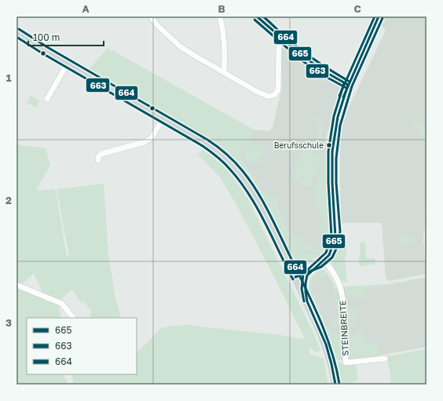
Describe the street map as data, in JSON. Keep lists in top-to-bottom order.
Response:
{
  "streets": {
    "street": ["STEINBREITE"]
  },
  "places": ["Berufsschule"],
  "lines": ["transit line 665", "transit line 664", "transit line 663"],
  "legend": ["665", "663", "664"],
  "scale_bar": "100 m",
  "grid": {
    "columns": ["A", "B", "C"],
    "rows": ["1", "2", "3"]
  }
}
